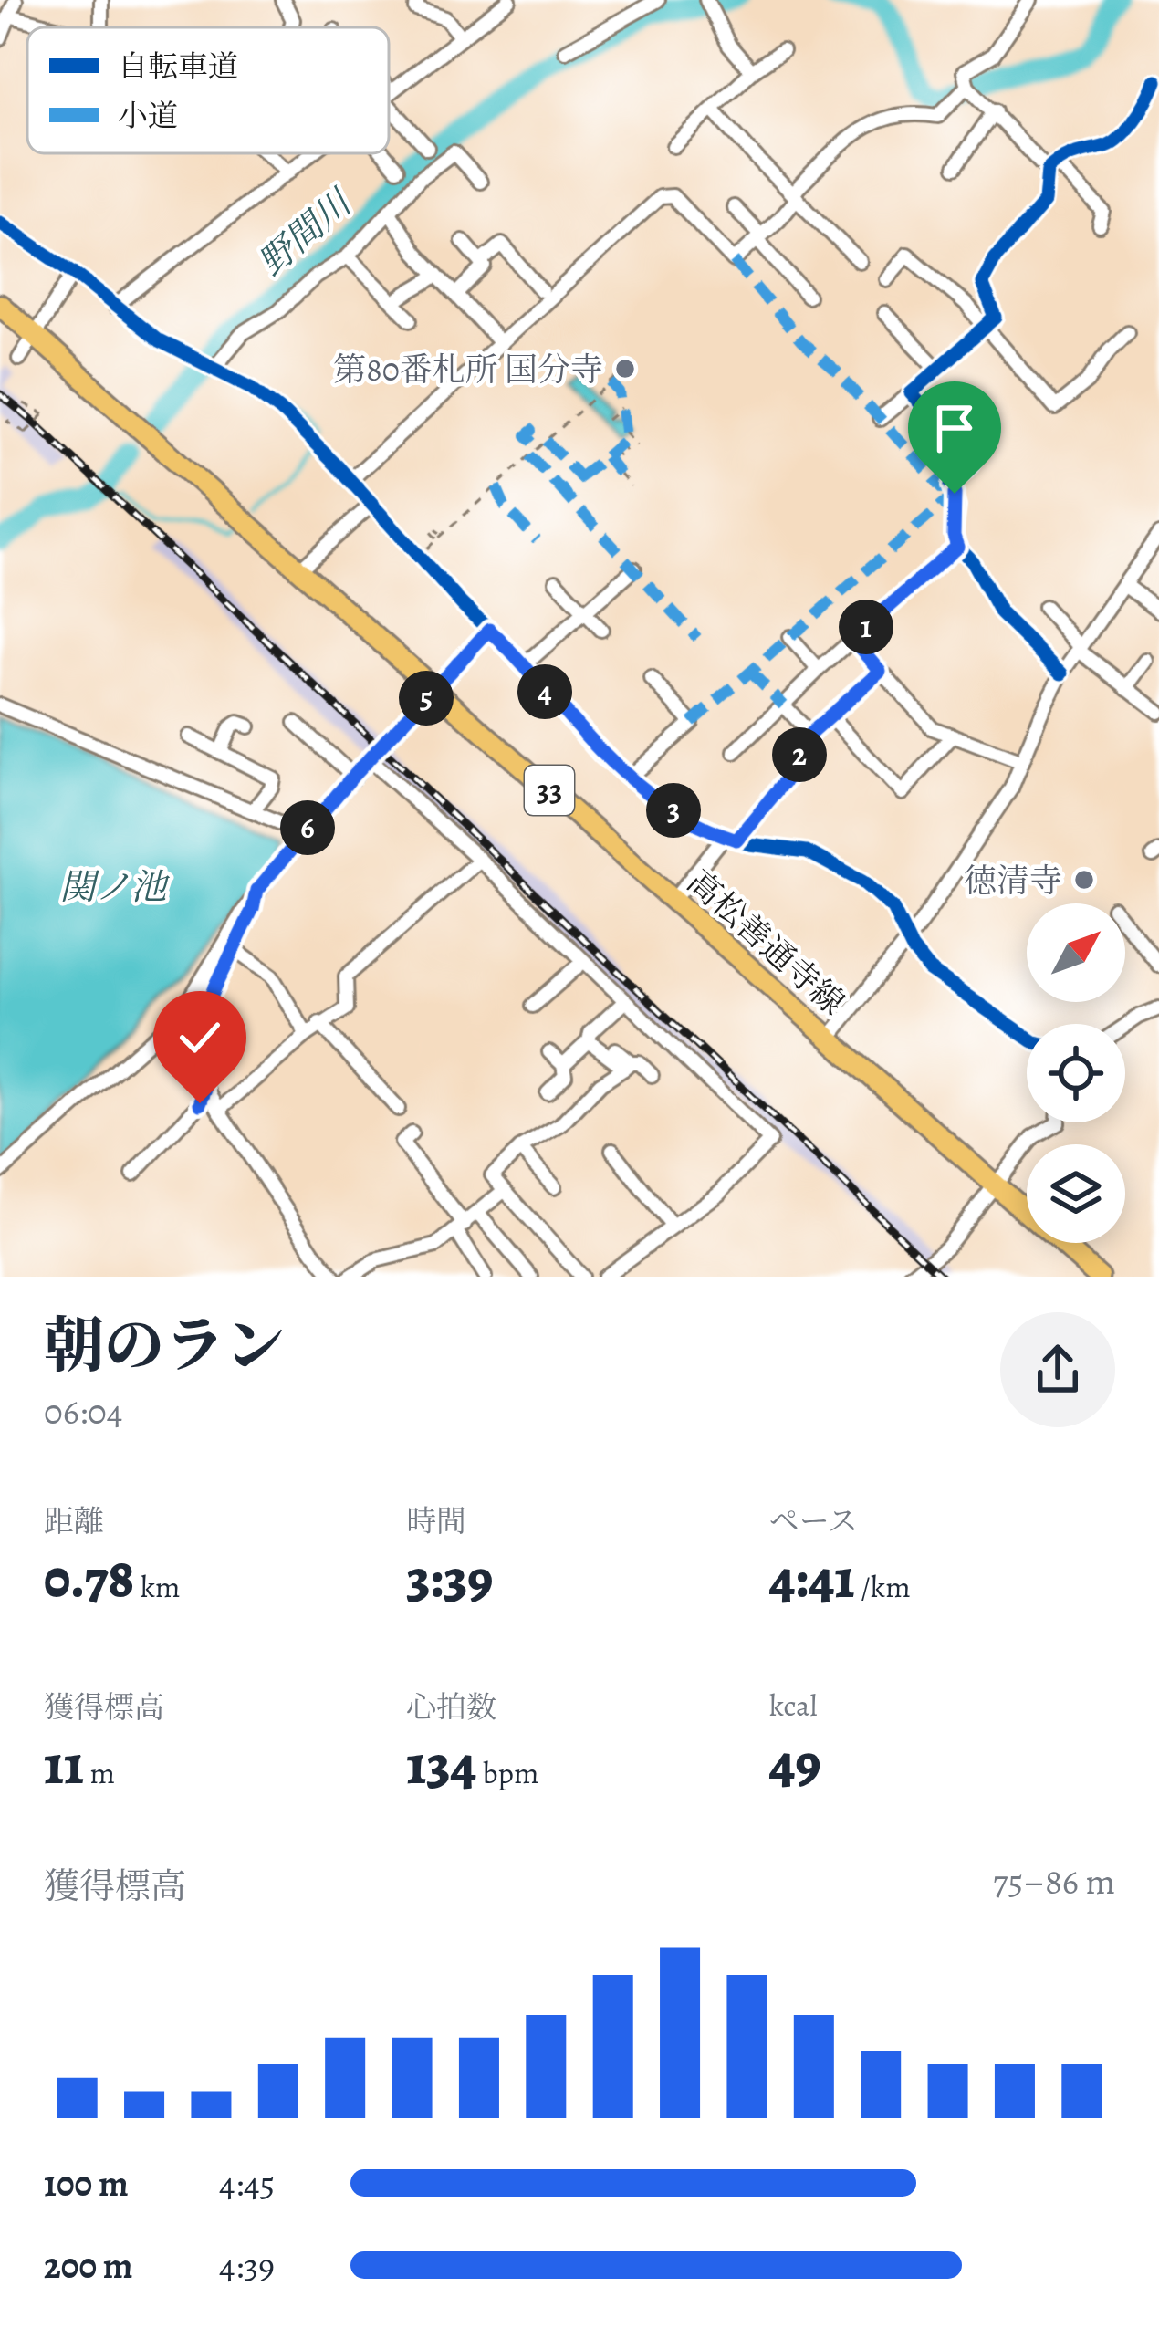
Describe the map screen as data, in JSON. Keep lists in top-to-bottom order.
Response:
{
  "streets": {
    "main road": ["33", "高松善通寺線"]
  },
  "water": ["野間川", "関ノ池"],
  "places": ["第80番札所 国分寺", "徳清寺"],
  "legend": ["自転車道", "小道"],
  "north": "top right",
  "page": {
    "pins": [
      "1",
      "4",
      "5",
      "2",
      "3",
      "6"
    ],
    "heading": ["朝のラン", "06:04"],
    "stats": [
      ["距離", "0.78 km"],
      ["時間", "3:39"],
      ["ペース", "4:41 /km"],
      ["獲得標高", "11 m"],
      ["心拍数", "134 bpm"],
      ["kcal", "49"]
    ],
    "chart": ["獲得標高", "75–86 m"],
    "list": [
      {
        "name": "100 m",
        "note": "4:45"
      },
      {
        "name": "200 m",
        "note": "4:39"
      }
    ]
  }
}
